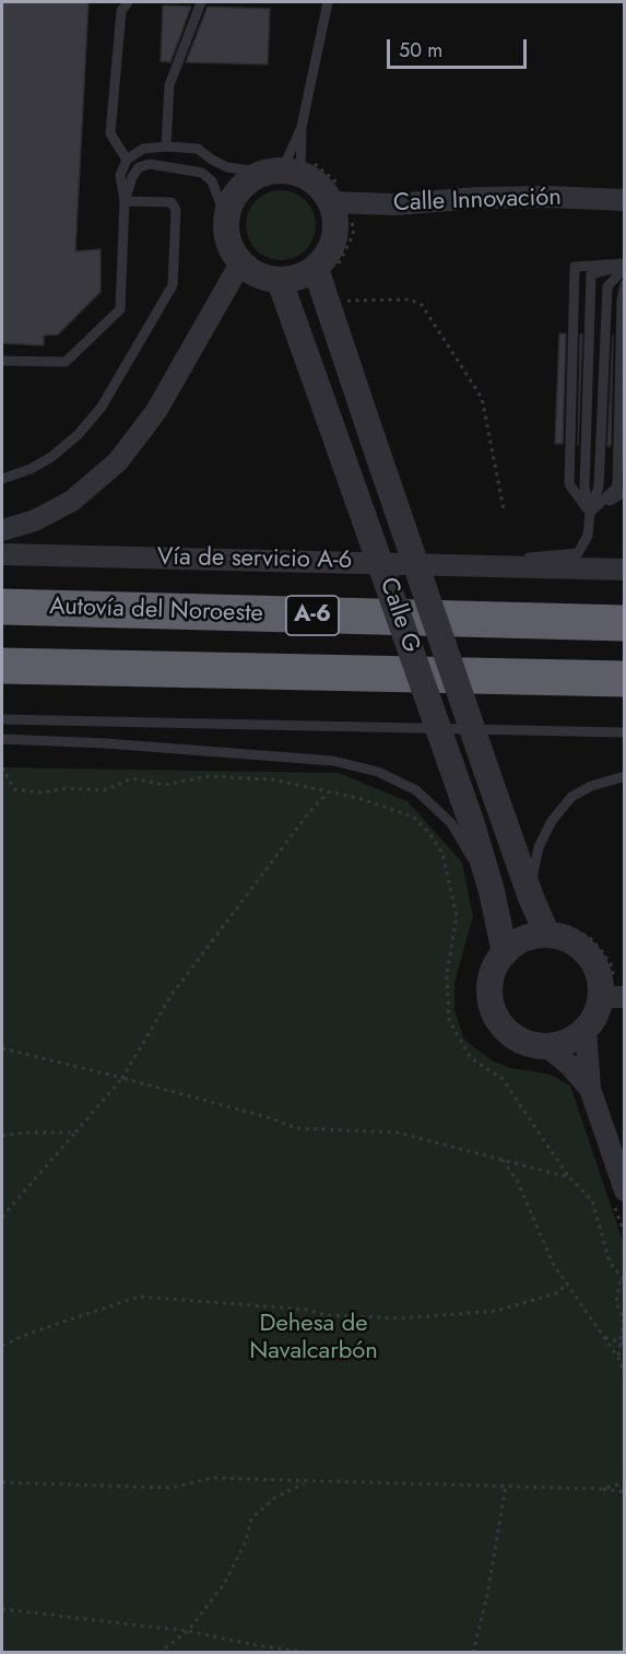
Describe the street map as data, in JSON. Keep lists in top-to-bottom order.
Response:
{
  "streets": {
    "highway": ["Autovía del Noroeste", "A-6"],
    "street": ["Calle Innovación", "Vía de servicio A-6", "Calle G"]
  },
  "crossings": [
    ["Calle Innovación", "Calle G"]
  ],
  "parks": ["Dehesa de Navalcarbón"],
  "scale_bar": "50 m"
}
